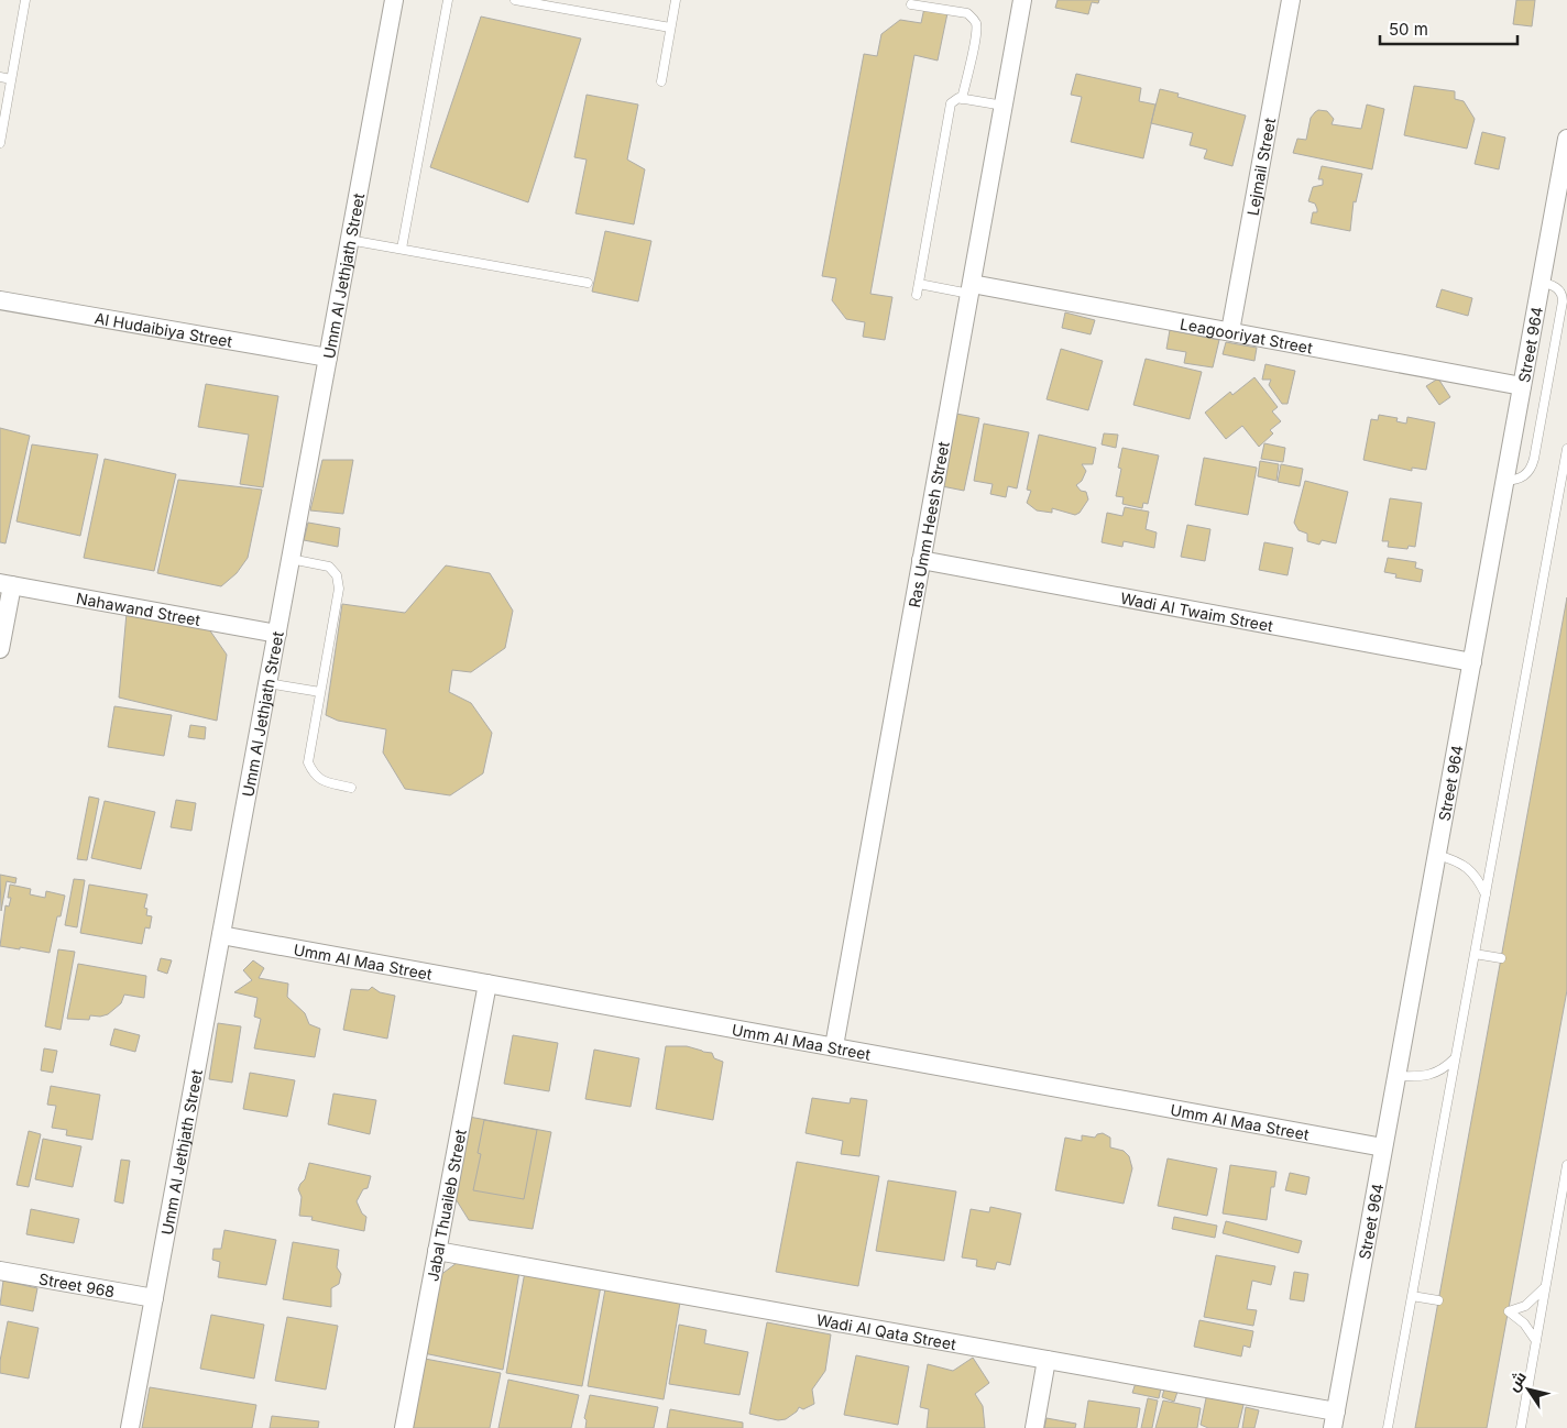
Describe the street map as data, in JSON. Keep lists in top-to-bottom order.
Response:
{
  "streets": {
    "street": [
      "Lejmail Street",
      "Umm Al Jethjath Street",
      "Al Hudaibiya Street",
      "Leagooriyat Street",
      "Street 964",
      "Ras Umm Heesh Street",
      "Nahawand Street",
      "Wadi Al Twaim Street",
      "Umm Al Maa Street",
      "Jabal Thuaileb Street",
      "Street 968",
      "Wadi Al Qata Street"
    ]
  },
  "crossings": [
    ["Lejmail Street", "Leagooriyat Street"],
    ["Umm Al Jethjath Street", "Al Hudaibiya Street"],
    ["Umm Al Jethjath Street", "Nahawand Street"],
    ["Umm Al Jethjath Street", "Umm Al Maa Street"],
    ["Umm Al Jethjath Street", "Street 968"],
    ["Leagooriyat Street", "Street 964"],
    ["Leagooriyat Street", "Ras Umm Heesh Street"],
    ["Street 964", "Wadi Al Twaim Street"],
    ["Street 964", "Umm Al Maa Street"],
    ["Street 964", "Wadi Al Qata Street"],
    ["Ras Umm Heesh Street", "Wadi Al Twaim Street"],
    ["Ras Umm Heesh Street", "Umm Al Maa Street"],
    ["Umm Al Maa Street", "Jabal Thuaileb Street"],
    ["Jabal Thuaileb Street", "Wadi Al Qata Street"]
  ],
  "scale_bar": "50 m",
  "north": "top left"
}
